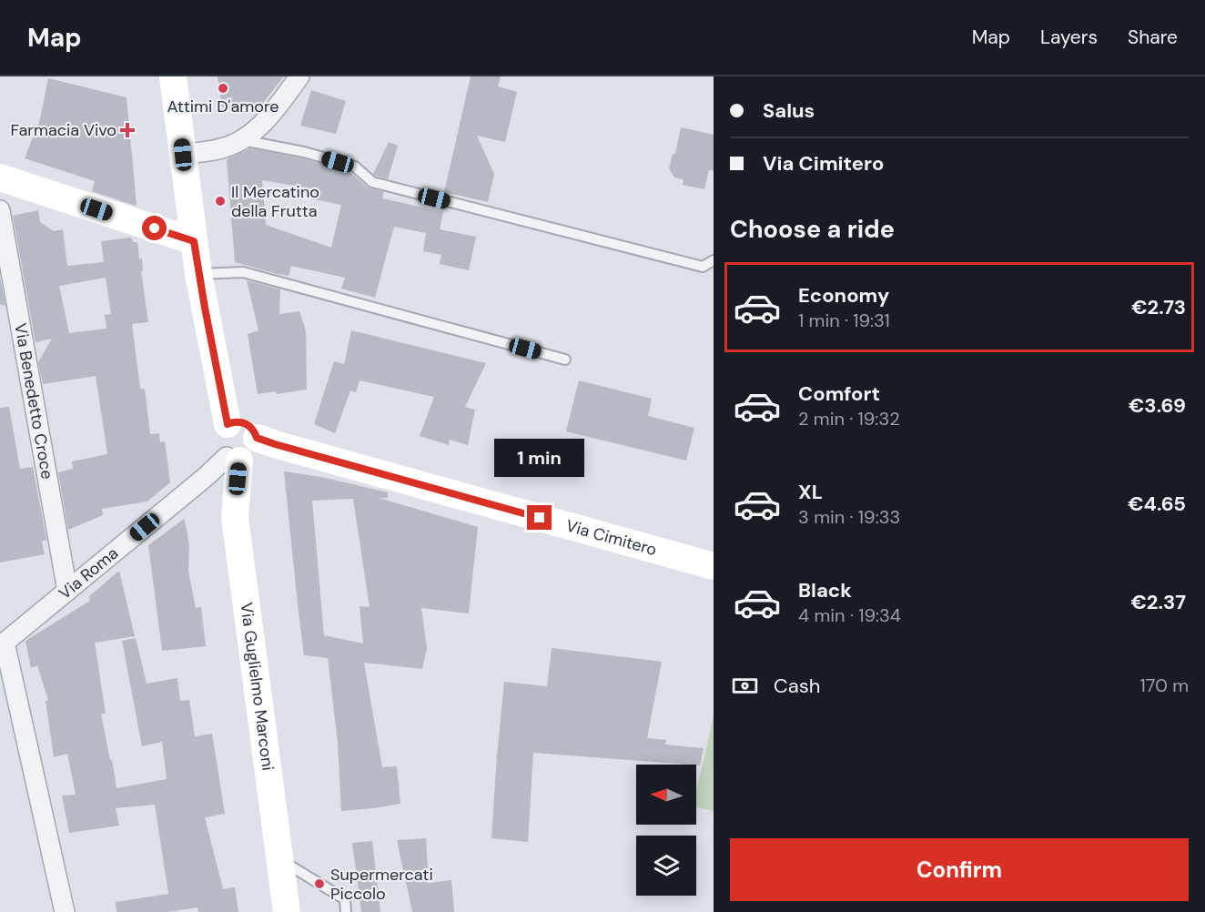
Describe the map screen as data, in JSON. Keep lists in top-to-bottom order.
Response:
{
  "streets": {
    "street": [
      "Via Benedetto Croce",
      "Via Cimitero",
      "Via Roma",
      "Via Guglielmo Marconi"
    ]
  },
  "crossings": [
    ["Via Benedetto Croce", "Via Roma"],
    ["Via Cimitero", "Via Roma"],
    ["Via Cimitero", "Via Guglielmo Marconi"],
    ["Via Roma", "Via Guglielmo Marconi"]
  ],
  "places": {
    "other": ["Attimi D'amore", "Il Mercatino della Frutta", "Supermercati Piccolo"],
    "health": ["Farmacia Vivo"]
  },
  "north": "left",
  "page": {
    "header": "Map",
    "nav": ["Map", "Layers", "Share"],
    "banner": ["Salus", "Via Cimitero"],
    "heading": "Choose a ride",
    "list": [
      {
        "name": "Economy",
        "note": "1 min · 19:31",
        "value": "€2.73"
      },
      {
        "name": "Comfort",
        "note": "2 min · 19:32",
        "value": "€3.69"
      },
      {
        "name": "XL",
        "note": "3 min · 19:33",
        "value": "€4.65"
      },
      {
        "name": "Black",
        "note": "4 min · 19:34",
        "value": "€2.37"
      }
    ],
    "bubble": "1 min",
    "pay": ["Cash", "170 m"],
    "buttons": "Confirm"
  }
}
